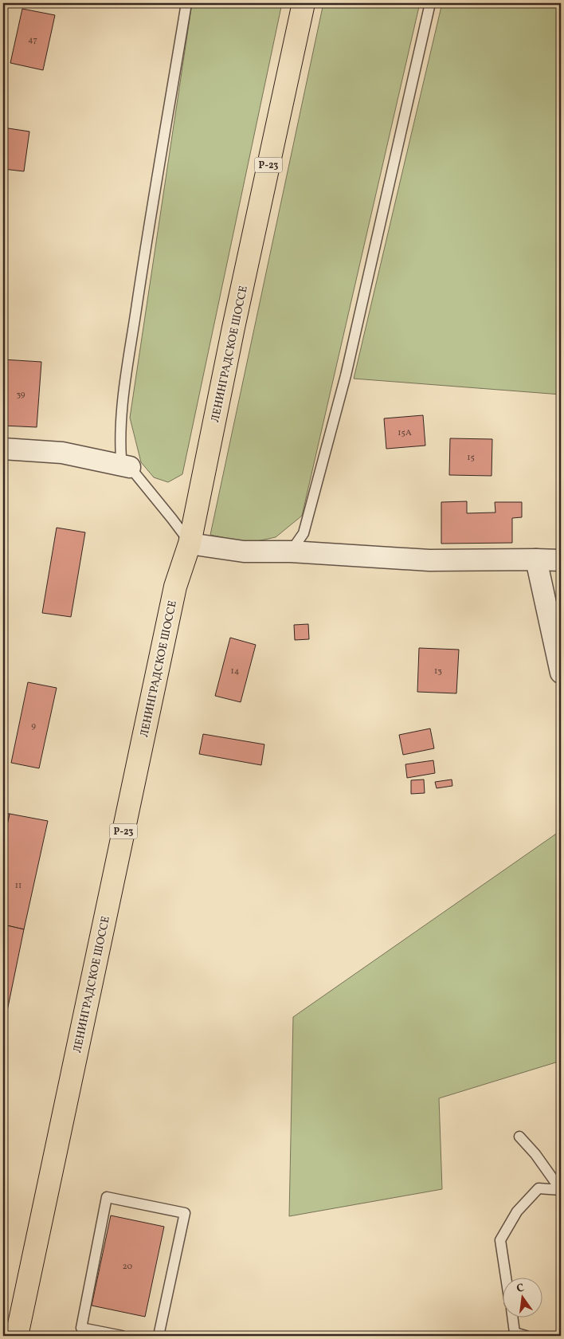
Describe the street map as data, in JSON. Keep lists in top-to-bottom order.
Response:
{
  "streets": {
    "highway": ["Р-23", "ЛЕНИНГРАДСКОЕ ШОССЕ"]
  },
  "house_numbers": [
    "47",
    "39",
    "15А",
    "15",
    "14",
    "13",
    "9",
    "11",
    "20"
  ],
  "north": "top"
}
